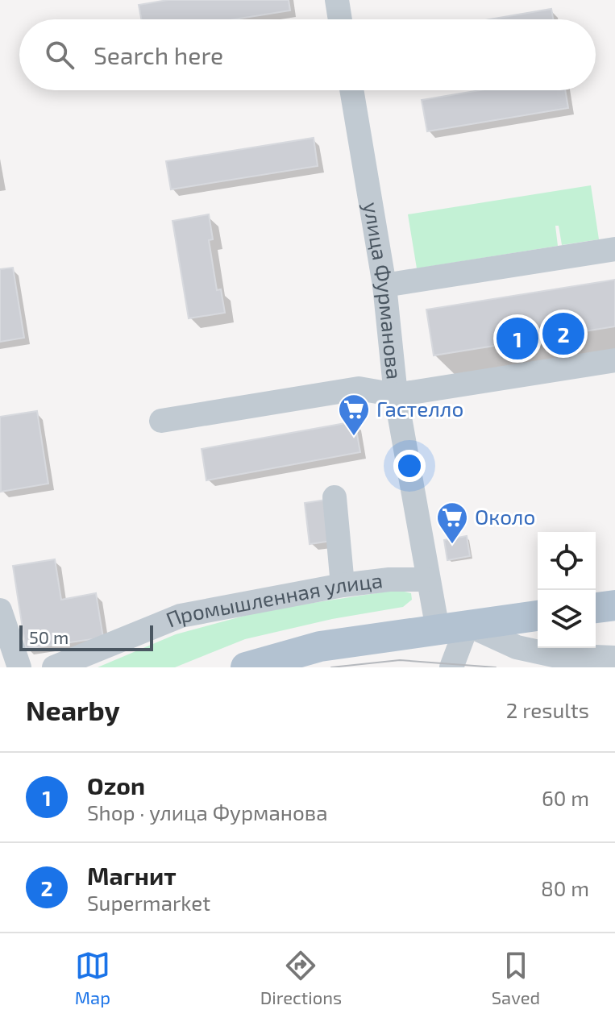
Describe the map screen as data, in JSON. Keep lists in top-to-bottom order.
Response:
{
  "streets": {
    "street": ["улица Фурманова", "Промышленная улица"]
  },
  "crossings": [
    ["улица Фурманова", "Промышленная улица"]
  ],
  "places": {
    "supermarket": ["Гастелло", "Около"]
  },
  "scale_bar": "50 m",
  "page": {
    "search": "Search here",
    "pins": ["2", "1"],
    "scale": "50 m",
    "heading": ["Nearby", "2 results"],
    "list": [
      {
        "mark": "1",
        "name": "Ozon",
        "note": "Shop · улица Фурманова",
        "value": "60 m"
      },
      {
        "mark": "2",
        "name": "Магнит",
        "note": "Supermarket",
        "value": "80 m"
      }
    ],
    "nav": ["Map", "Directions", "Saved"]
  }
}
